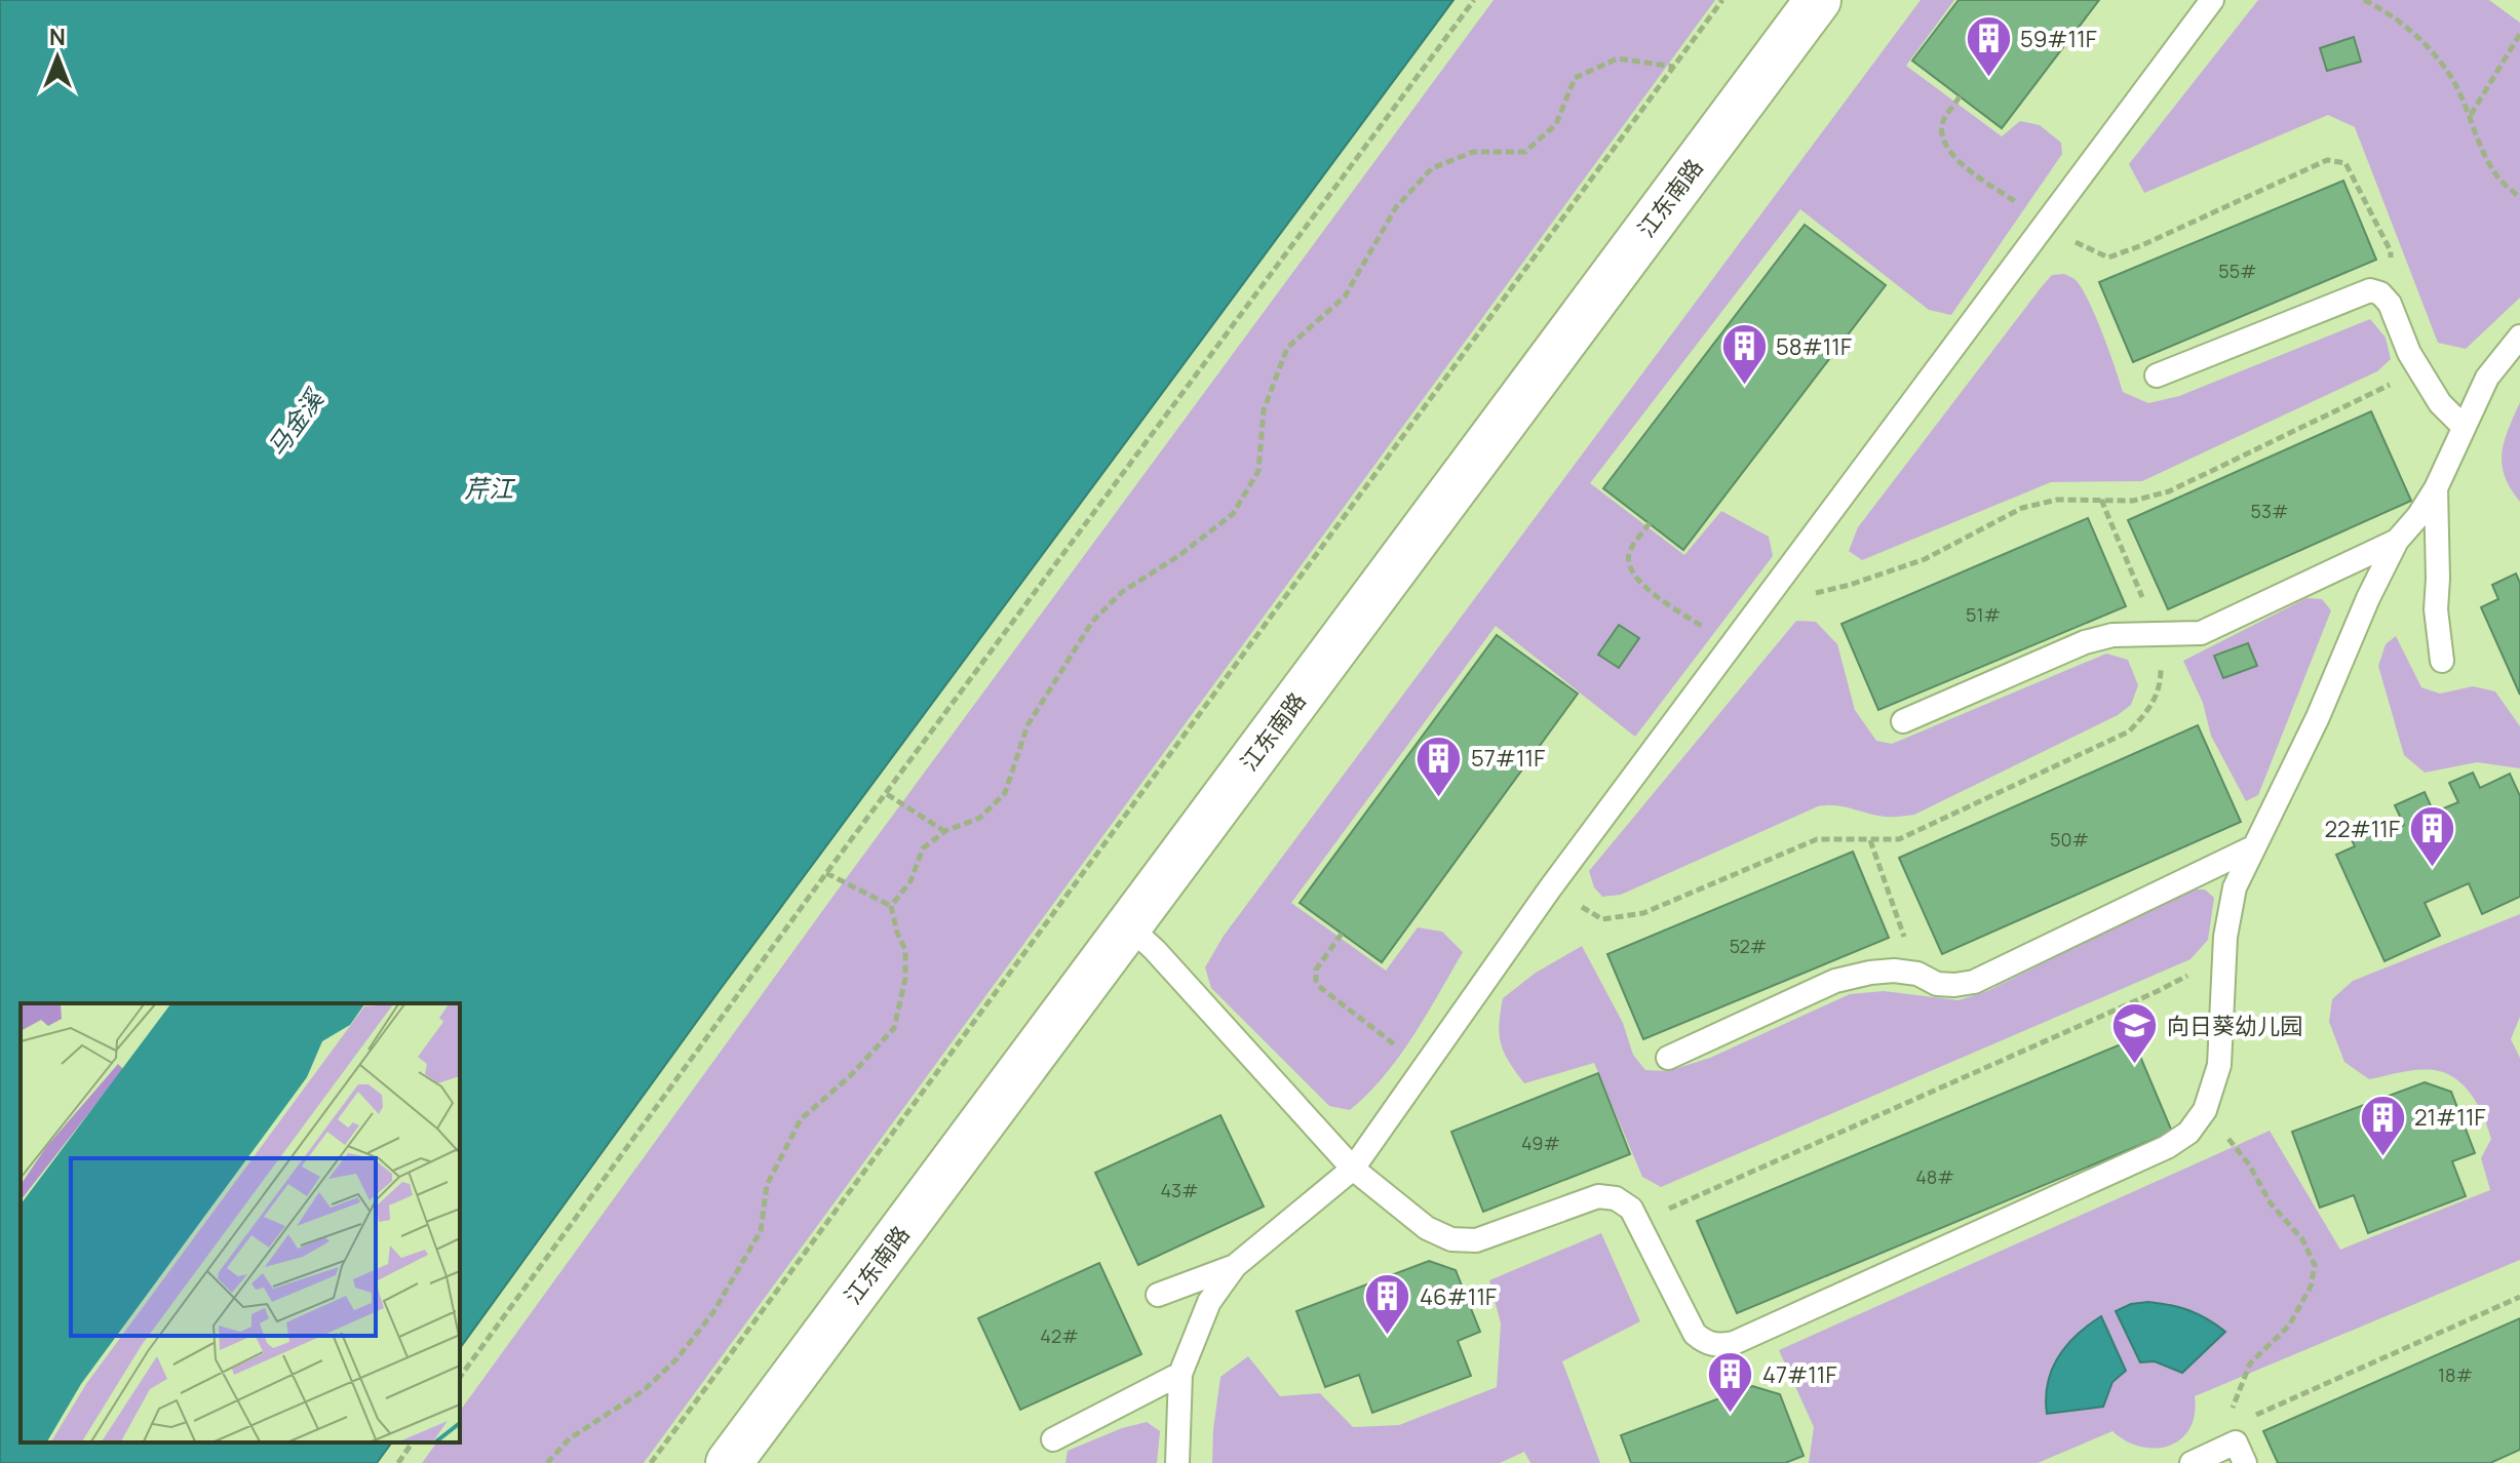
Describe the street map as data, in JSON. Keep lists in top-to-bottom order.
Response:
{
  "streets": {
    "street": ["江东南路"]
  },
  "water": ["马金溪", "芹江"],
  "places": {
    "building": [
      "59#11F",
      "58#11F",
      "57#11F",
      "22#11F",
      "21#11F",
      "46#11F",
      "47#11F"
    ],
    "school or university": ["向日葵幼儿园"]
  },
  "house_numbers": [
    "55#",
    "53#",
    "51#",
    "50#",
    "52#",
    "49#",
    "48#",
    "43#",
    "42#",
    "18#"
  ],
  "north": "top"
}
